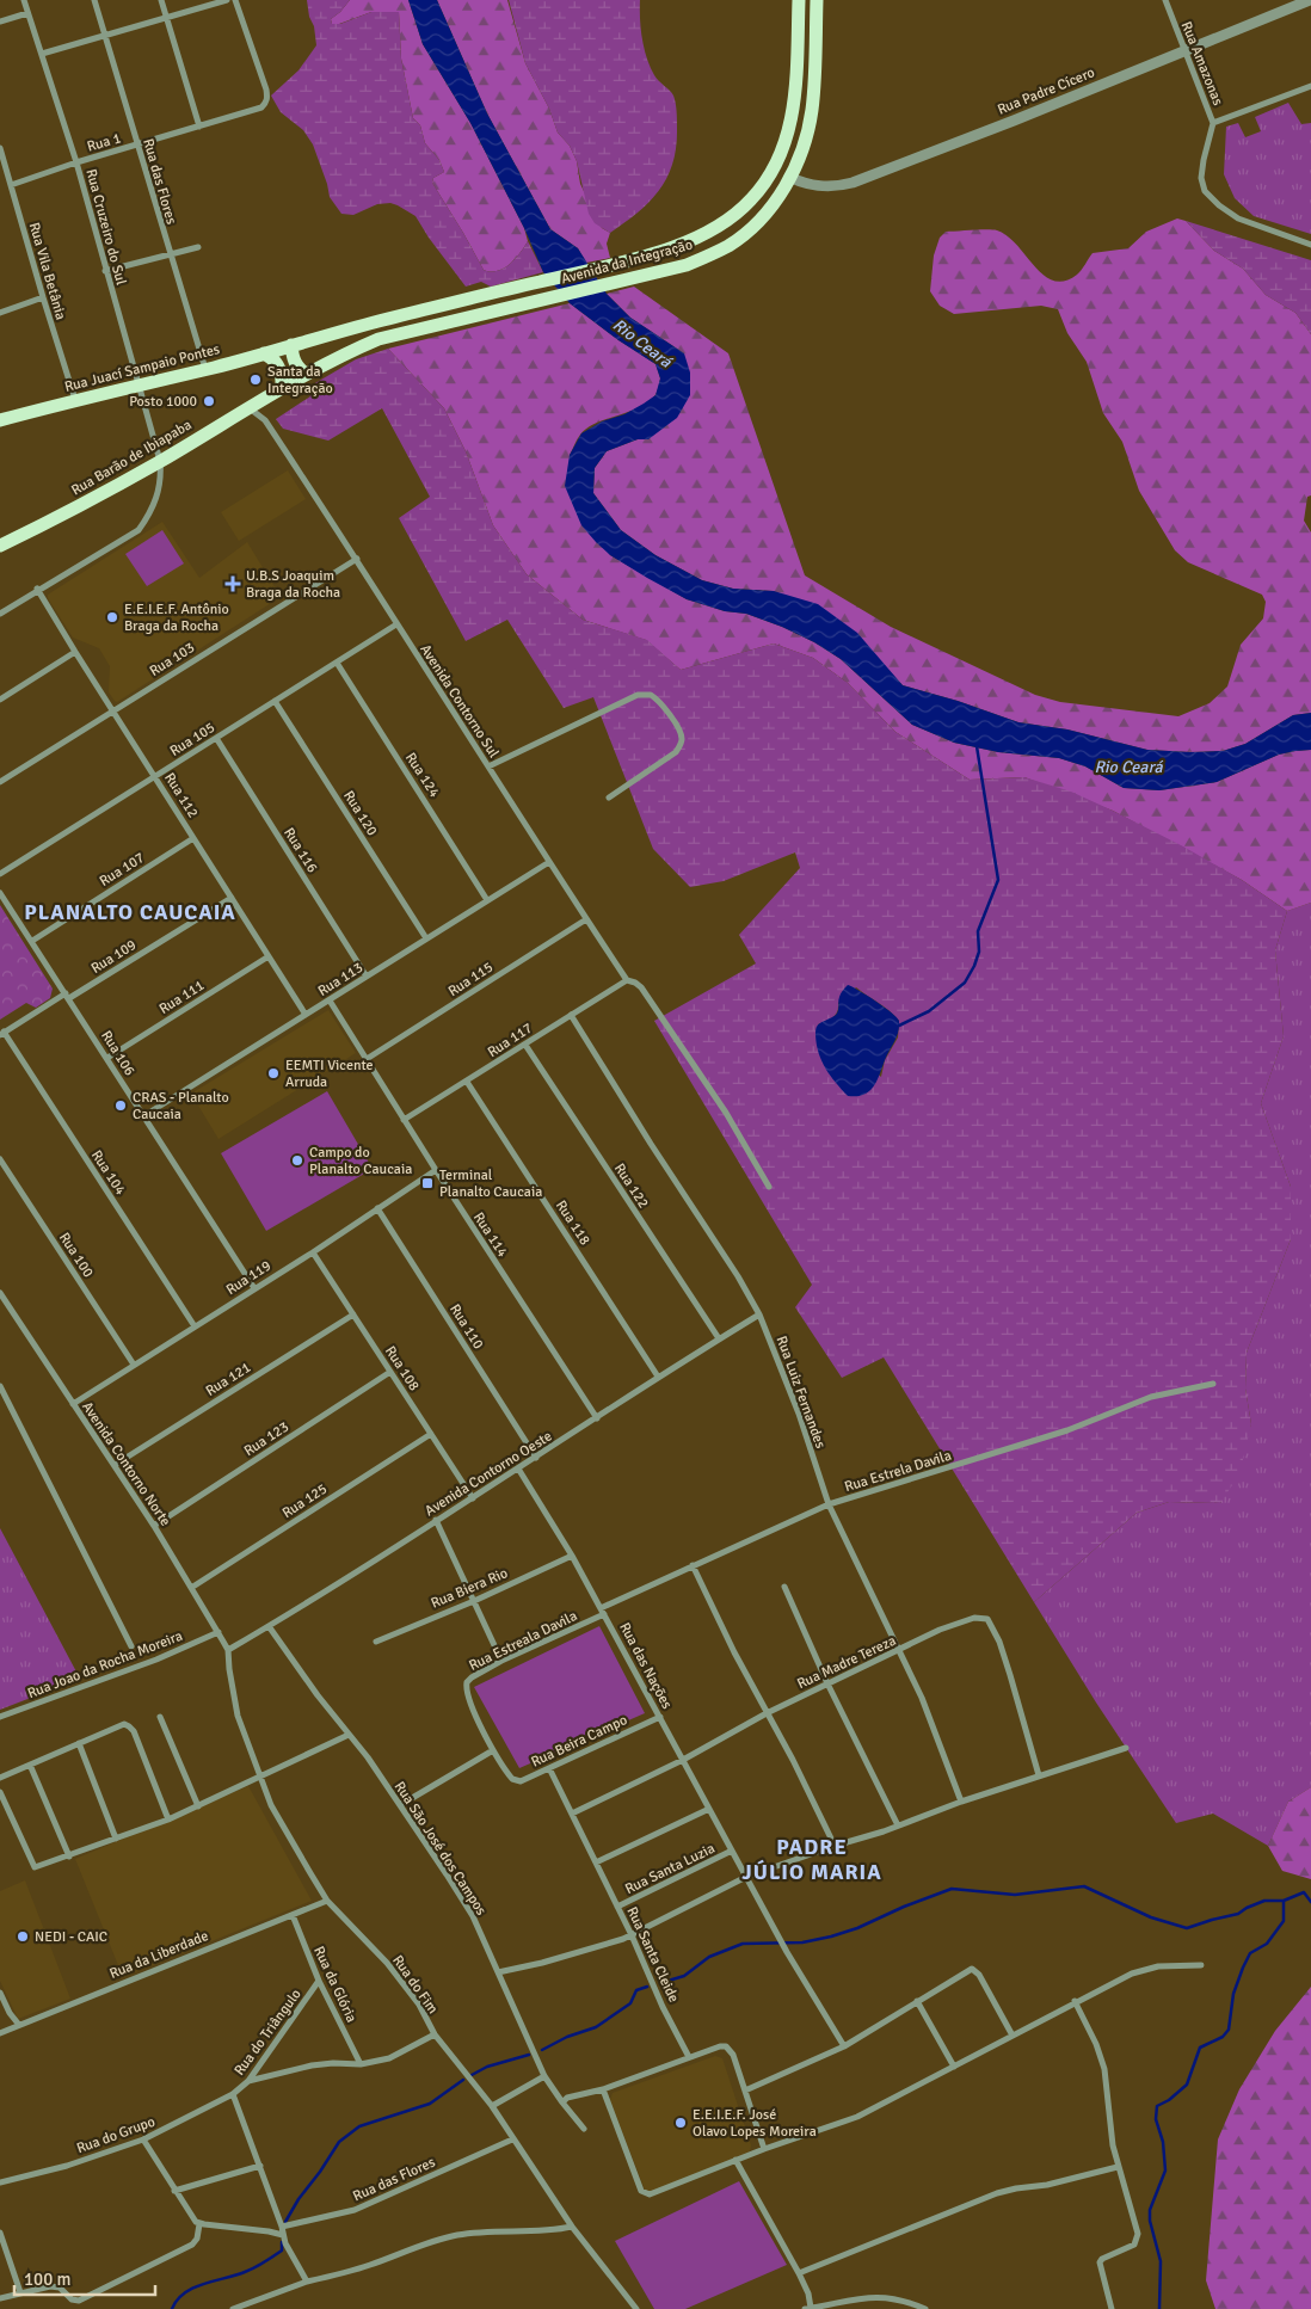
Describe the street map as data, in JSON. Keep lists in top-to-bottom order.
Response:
{
  "streets": {
    "main road": ["Avenida da Integração", "Rua Juací Sampaio Pontes", "Rua Barão de Ibiapaba"],
    "street": [
      "Rua Amazonas",
      "Rua Padre Cícero",
      "Rua 1",
      "Rua das Flores",
      "Rua Cruzeiro do Sul",
      "Rua Vila Betânia",
      "Rua 103",
      "Avenida Contorno Sul",
      "Rua 105",
      "Rua 124",
      "Rua 112",
      "Rua 120",
      "Rua 116",
      "Rua 107",
      "Rua 109",
      "Rua 113",
      "Rua 115",
      "Rua 111",
      "Rua 117",
      "Rua 106",
      "Rua 104",
      "Rua 122",
      "Rua 118",
      "Rua 114",
      "Rua 100",
      "Rua 119",
      "Rua 110",
      "Rua 108",
      "Rua 121",
      "Rua Luiz Fernandes",
      "Rua 123",
      "Avenida Contorno Norte",
      "Rua Estrela Davila",
      "Avenida Contorno Oeste",
      "Rua 125",
      "Rua Biera Rio",
      "Rua Estreala Davila",
      "Rua Madre Tereza",
      "Rua Joao da Rocha Moreira",
      "Rua das Nações",
      "Rua Beira Campo",
      "Rua São José dos Campos",
      "Rua Santa Luzia",
      "Rua da Liberdade",
      "Rua Santa Cleide",
      "Rua da Glória",
      "Rua do Fim",
      "Rua do Triângulo",
      "Rua do Grupo"
    ]
  },
  "crossings": [
    ["Rua Amazonas", "Rua Padre Cícero"],
    ["Rua Padre Cícero", "Avenida da Integração"],
    ["Rua 1", "Rua das Flores"],
    ["Rua 1", "Rua Cruzeiro do Sul"],
    ["Rua 1", "Rua Vila Betânia"],
    ["Rua das Flores", "Rua Juací Sampaio Pontes"],
    ["Rua das Flores", "Rua do Fim"],
    ["Rua Cruzeiro do Sul", "Rua Juací Sampaio Pontes"],
    ["Rua Cruzeiro do Sul", "Rua Barão de Ibiapaba"],
    ["Rua Cruzeiro do Sul", "Rua 112"],
    ["Avenida da Integração", "Rua Juací Sampaio Pontes"],
    ["Avenida da Integração", "Rua Barão de Ibiapaba"],
    ["Rua Vila Betânia", "Rua Juací Sampaio Pontes"],
    ["Rua Barão de Ibiapaba", "Avenida Contorno Sul"],
    ["Rua 103", "Avenida Contorno Sul"],
    ["Rua 103", "Rua 112"],
    ["Avenida Contorno Sul", "Rua 105"],
    ["Avenida Contorno Sul", "Rua 113"],
    ["Avenida Contorno Sul", "Rua 115"],
    ["Avenida Contorno Sul", "Rua 117"],
    ["Rua 105", "Rua 124"],
    ["Rua 105", "Rua 112"],
    ["Rua 105", "Rua 120"],
    ["Rua 105", "Rua 116"],
    ["Rua 124", "Rua 113"],
    ["Rua 112", "Rua 107"],
    ["Rua 112", "Rua 109"],
    ["Rua 112", "Rua 113"],
    ["Rua 112", "Rua 111"],
    ["Rua 120", "Rua 113"],
    ["Rua 116", "Rua 113"],
    ["Rua 107", "Rua 106"],
    ["Rua 109", "Rua 106"],
    ["Rua 109", "Rua 104"],
    ["Rua 113", "Rua 106"],
    ["Rua 113", "Rua 114"],
    ["Rua 115", "Rua 114"],
    ["Rua 111", "Rua 106"],
    ["Rua 117", "Rua 122"],
    ["Rua 117", "Rua 118"],
    ["Rua 117", "Rua 114"],
    ["Rua 117", "Rua Luiz Fernandes"],
    ["Rua 106", "Rua 119"],
    ["Rua 104", "Rua 119"],
    ["Rua 122", "Avenida Contorno Oeste"],
    ["Rua 118", "Avenida Contorno Oeste"],
    ["Rua 114", "Rua 119"],
    ["Rua 114", "Avenida Contorno Oeste"],
    ["Rua 100", "Rua 119"],
    ["Rua 119", "Rua 110"],
    ["Rua 119", "Rua 108"],
    ["Rua 119", "Avenida Contorno Norte"],
    ["Rua 110", "Avenida Contorno Oeste"],
    ["Rua 108", "Rua 121"],
    ["Rua 108", "Rua 123"],
    ["Rua 108", "Avenida Contorno Oeste"],
    ["Rua 108", "Rua 125"],
    ["Rua 121", "Avenida Contorno Norte"],
    ["Rua Luiz Fernandes", "Rua Estrela Davila"],
    ["Rua Luiz Fernandes", "Avenida Contorno Oeste"],
    ["Rua Luiz Fernandes", "Rua Madre Tereza"],
    ["Rua 123", "Avenida Contorno Norte"],
    ["Avenida Contorno Norte", "Avenida Contorno Oeste"],
    ["Avenida Contorno Norte", "Rua 125"],
    ["Avenida Contorno Norte", "Rua Joao da Rocha Moreira"],
    ["Avenida Contorno Norte", "Rua do Fim"],
    ["Rua Estrela Davila", "Rua Estreala Davila"],
    ["Rua Estrela Davila", "Rua das Nações"],
    ["Avenida Contorno Oeste", "Rua das Nações"],
    ["Avenida Contorno Oeste", "Rua São José dos Campos"],
    ["Avenida Contorno Oeste", "Rua do Fim"],
    ["Rua Biera Rio", "Rua das Nações"],
    ["Rua Estreala Davila", "Rua das Nações"],
    ["Rua Estreala Davila", "Rua Beira Campo"],
    ["Rua Madre Tereza", "Rua das Nações"],
    ["Rua Madre Tereza", "Rua Santa Cleide"],
    ["Rua das Nações", "Rua Beira Campo"],
    ["Rua das Nações", "Rua Santa Luzia"],
    ["Rua Beira Campo", "Rua Santa Cleide"],
    ["Rua Santa Luzia", "Rua Santa Cleide"],
    ["Rua da Liberdade", "Rua da Glória"],
    ["Rua da Liberdade", "Rua do Fim"],
    ["Rua da Glória", "Rua do Triângulo"],
    ["Rua do Triângulo", "Rua do Grupo"]
  ],
  "districts": ["PLANALTO CAUCAIA", "PADRE JÚLIO MARIA"],
  "water": ["Rio Ceará"],
  "places": {
    "other": [
      "Santa da Integração",
      "Posto 1000",
      "E.E.I.E.F. Antônio Braga da Rocha",
      "EEMTI Vicente Arruda",
      "CRAS - Planalto Caucaia",
      "Campo do Planalto Caucaia",
      "NEDI - CAIC",
      "E.E.I.E.F. José Olavo Lopes Moreira"
    ],
    "health": ["U.B.S Joaquim Braga da Rocha"],
    "transit": ["Terminal Planalto Caucaia"]
  },
  "scale_bar": "100 m"
}
